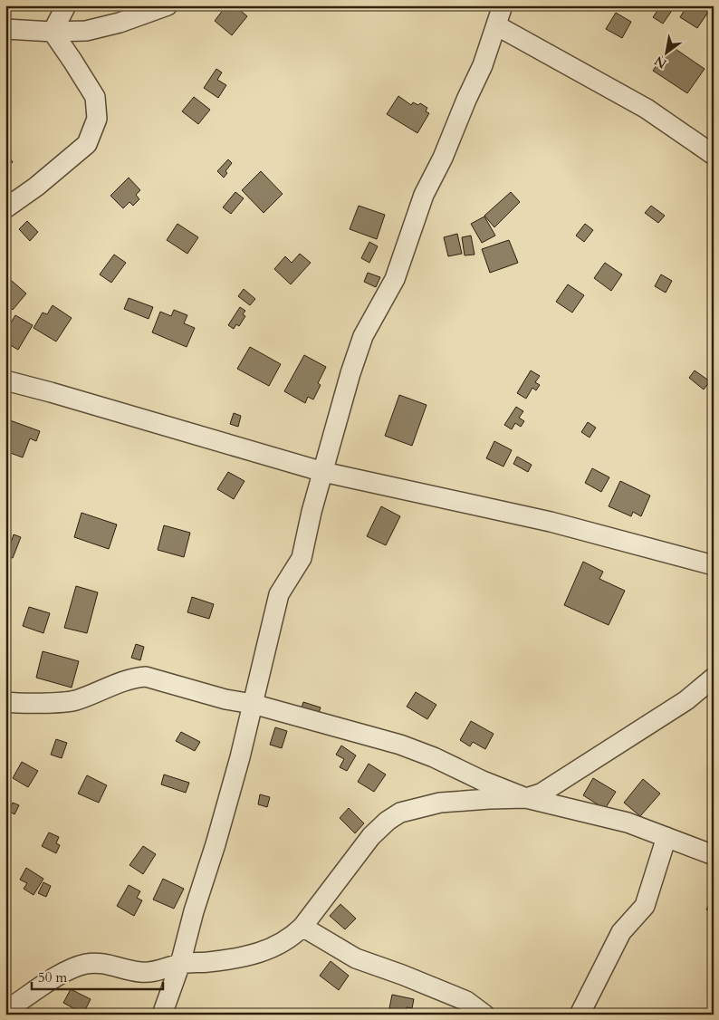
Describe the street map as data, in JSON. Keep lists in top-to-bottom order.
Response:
{
  "scale_bar": "50 m",
  "north": "bottom left"
}
